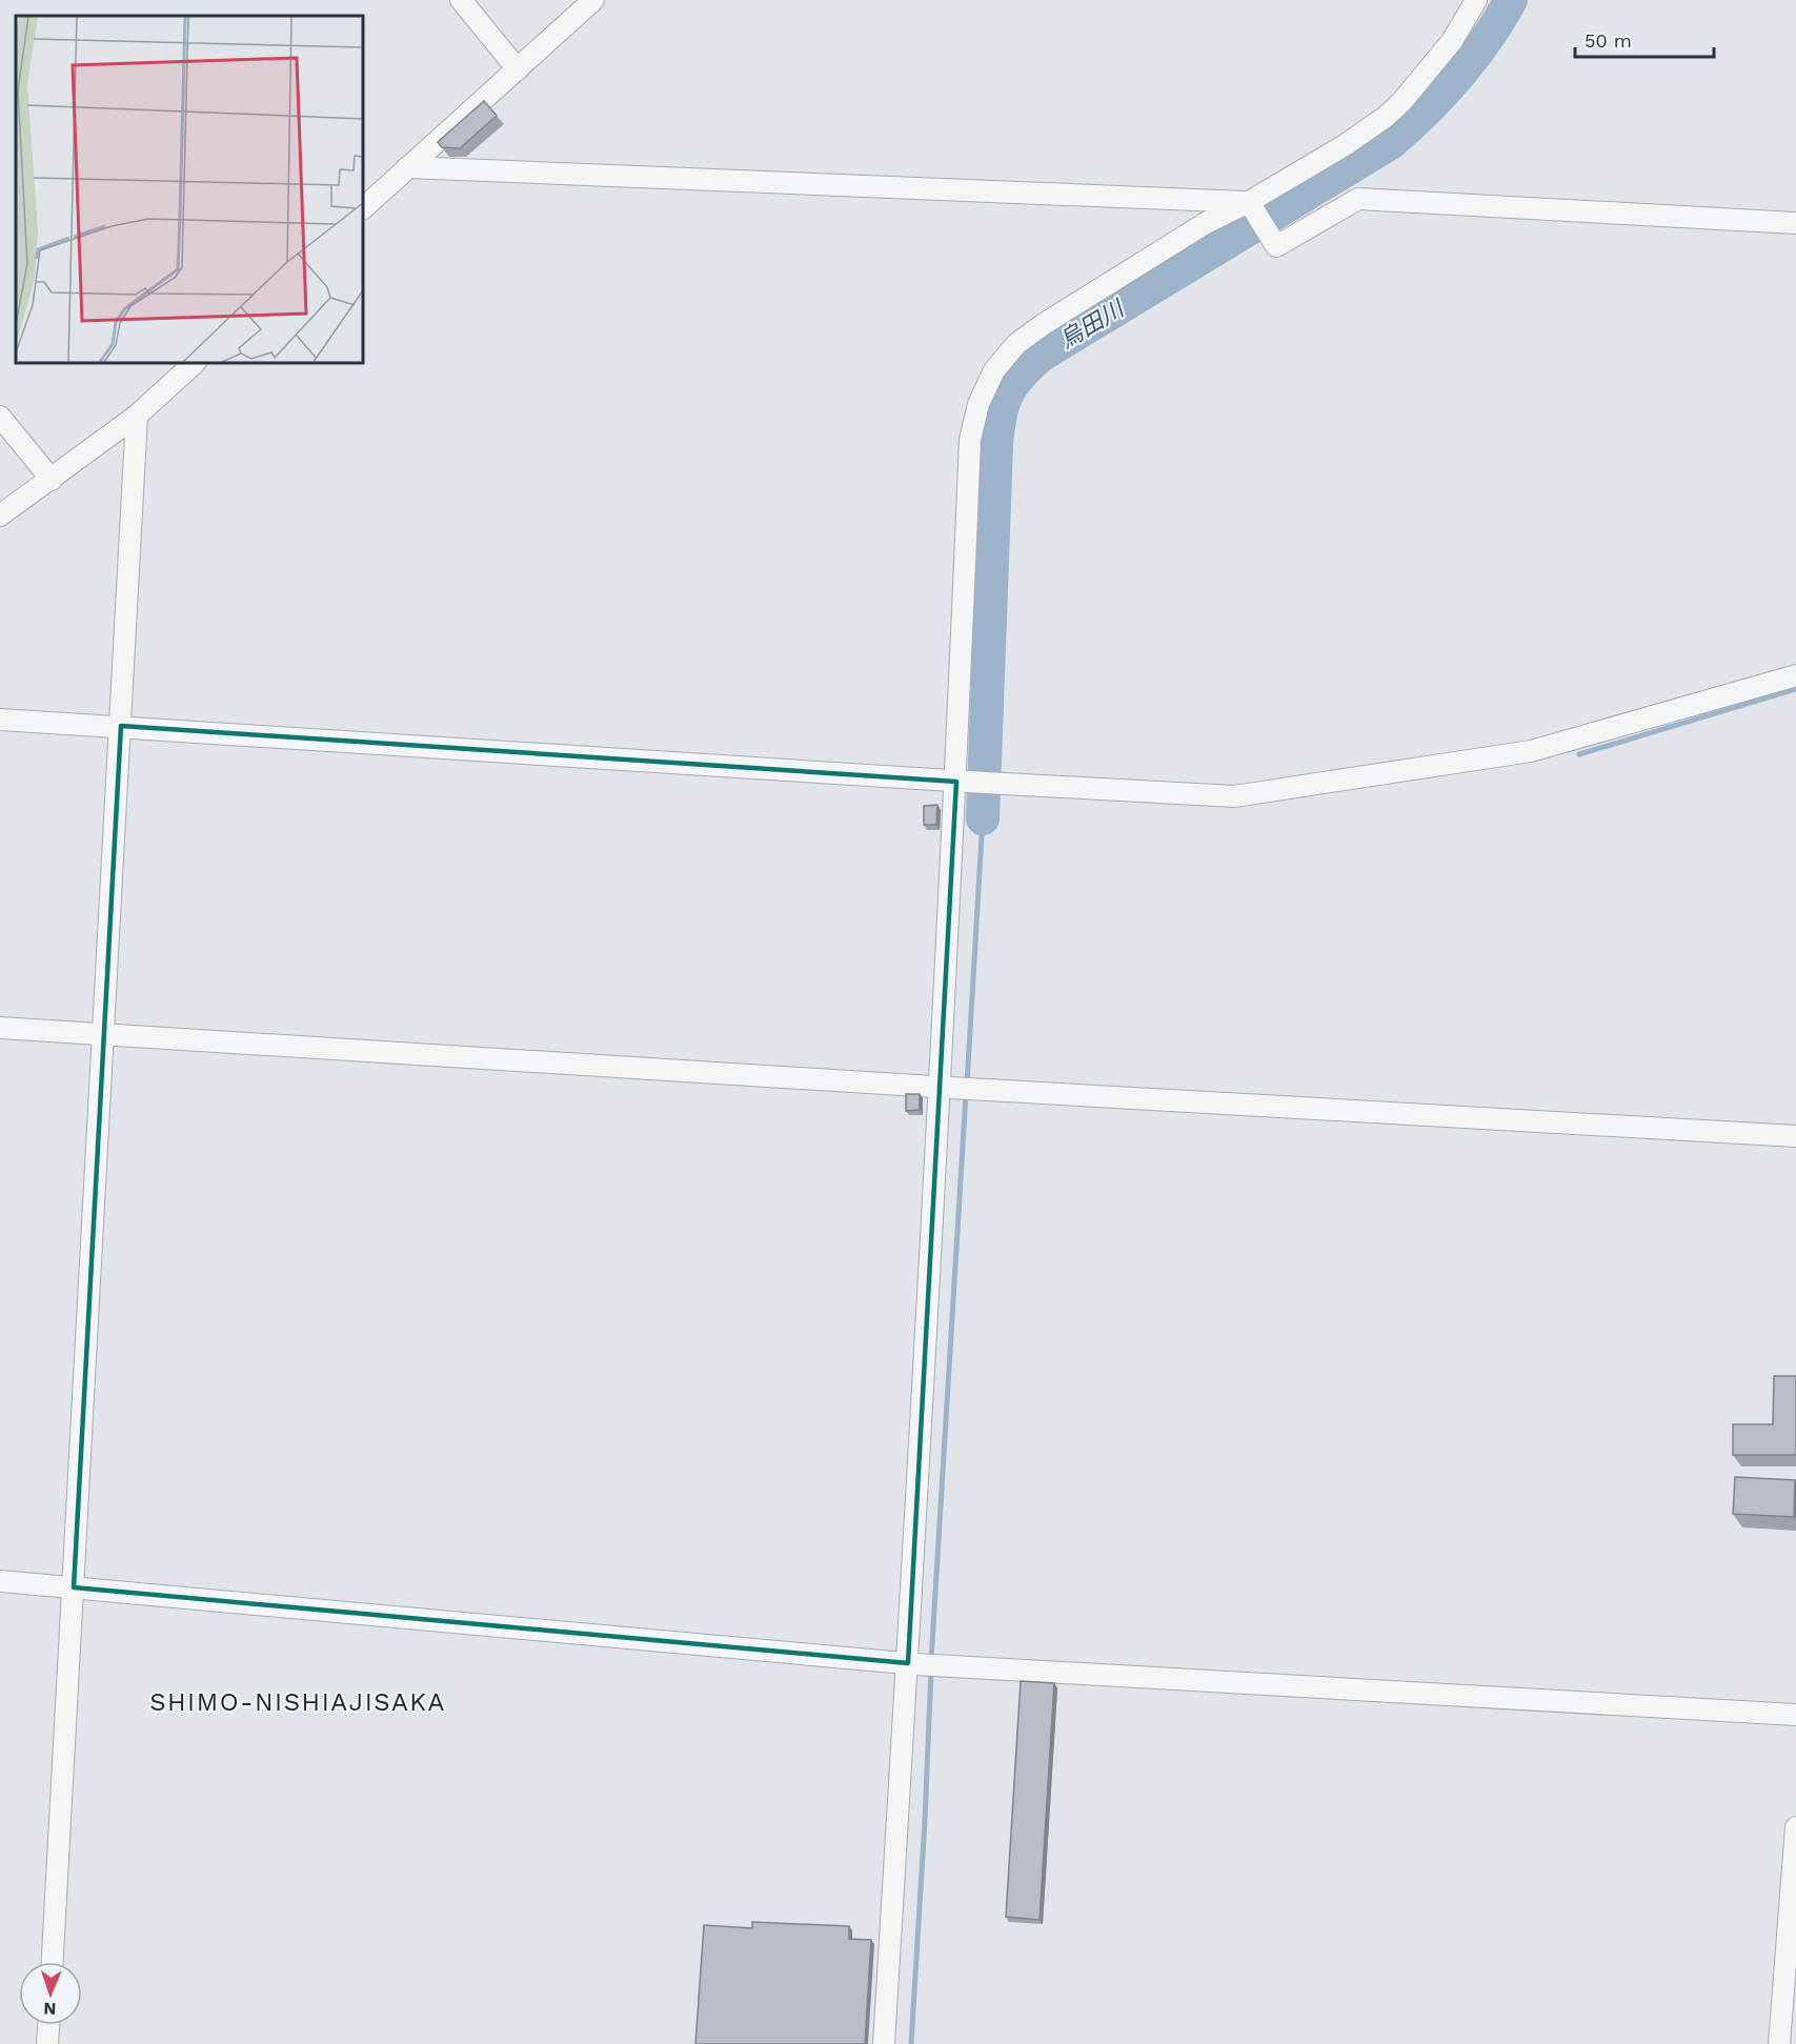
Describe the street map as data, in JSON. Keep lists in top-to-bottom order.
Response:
{
  "districts": ["SHIMO-NISHIAJISAKA"],
  "water": ["烏田川"],
  "scale_bar": "50 m",
  "north": "bottom"
}
